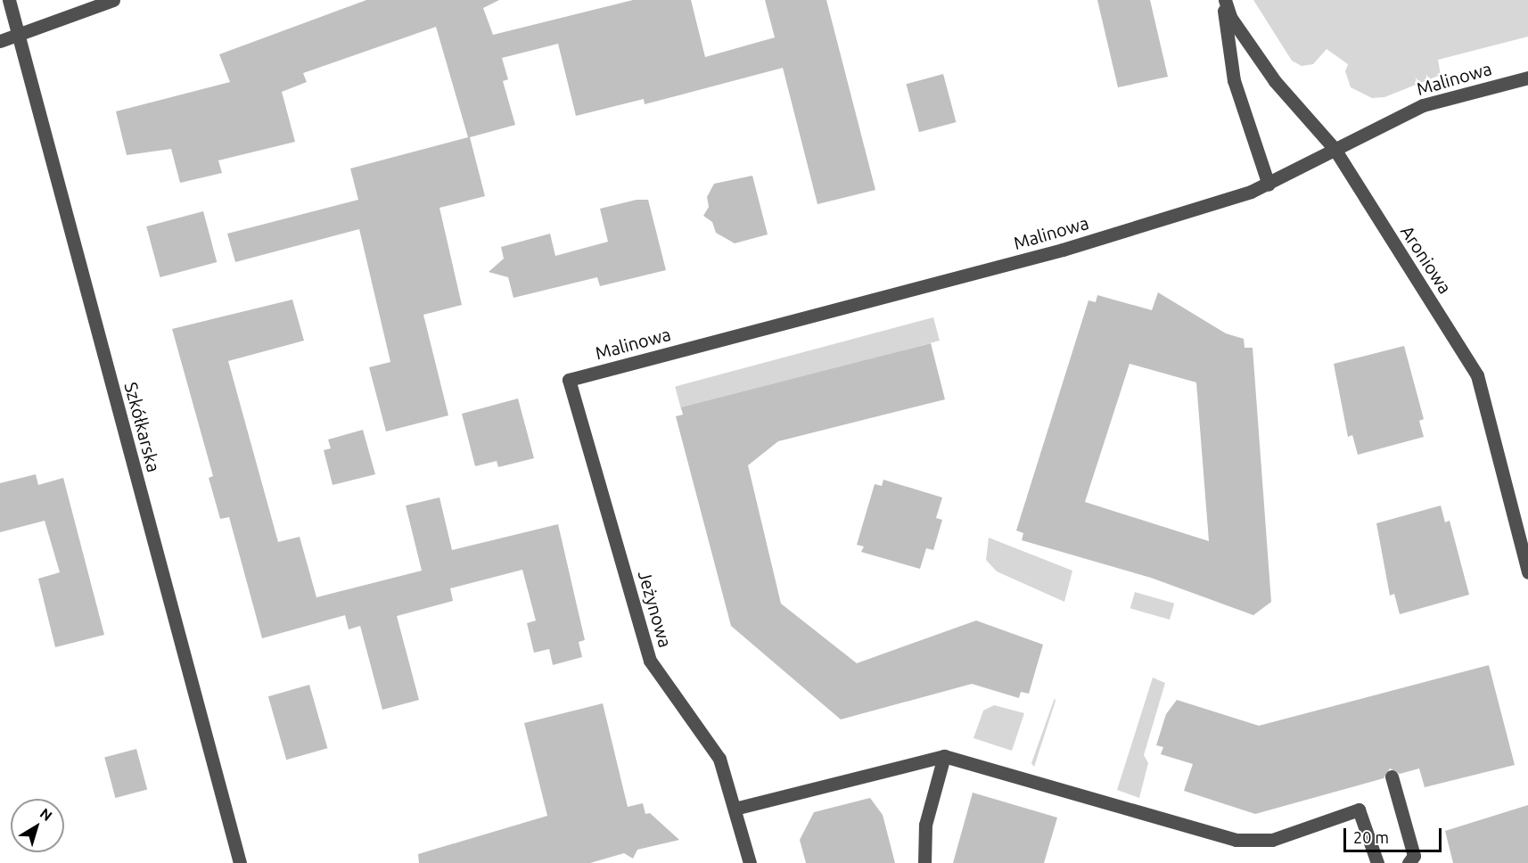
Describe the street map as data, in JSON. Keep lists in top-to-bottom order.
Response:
{
  "streets": {
    "street": [
      "Malinowa",
      "Aroniowa",
      "Szkółkarska",
      "Jeżynowa"
    ]
  },
  "crossings": [
    ["Malinowa", "Aroniowa"],
    ["Malinowa", "Jeżynowa"]
  ],
  "scale_bar": "20 m",
  "north": "top right"
}
